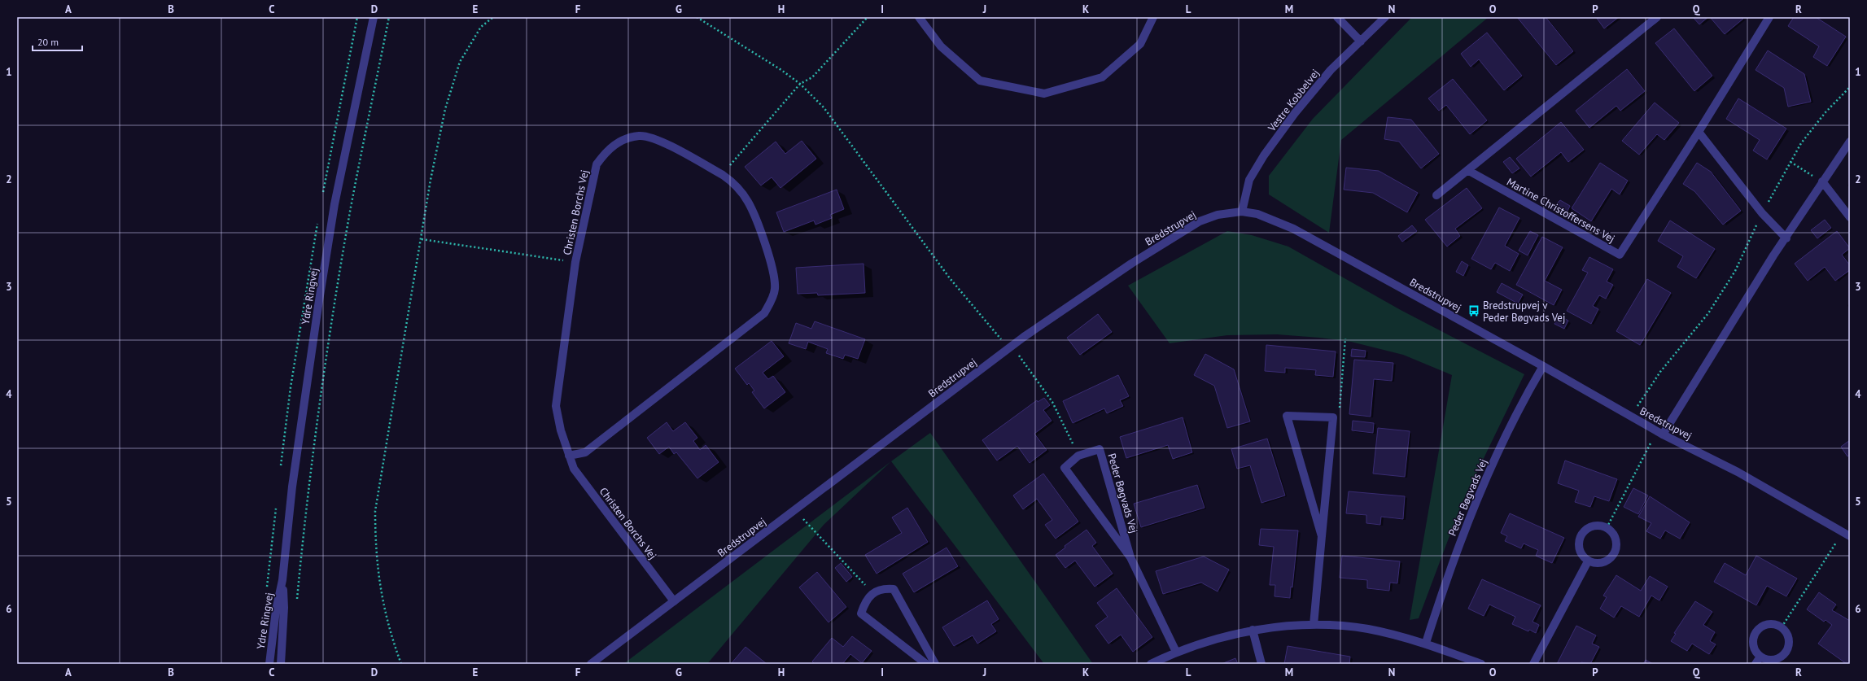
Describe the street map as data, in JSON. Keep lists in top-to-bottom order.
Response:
{
  "streets": {
    "street": [
      "Vestre Kobbelvej",
      "Martine Christoffersens Vej",
      "Christen Borchs Vej",
      "Bredstrupvej",
      "Ydre Ringvej",
      "Peder Bøgvads Vej"
    ]
  },
  "crossings": [
    ["Vestre Kobbelvej", "Bredstrupvej"],
    ["Christen Borchs Vej", "Bredstrupvej"],
    ["Bredstrupvej", "Peder Bøgvads Vej"]
  ],
  "places": {
    "bus stop": ["Bredstrupvej v Peder Bøgvads Vej"]
  },
  "scale_bar": "20 m",
  "grid": {
    "columns": [
      "A",
      "B",
      "C",
      "D",
      "E",
      "F",
      "G",
      "H",
      "I",
      "J",
      "K",
      "L",
      "M",
      "N",
      "O",
      "P",
      "Q",
      "R"
    ],
    "rows": [
      "1",
      "2",
      "3",
      "4",
      "5",
      "6"
    ]
  }
}
